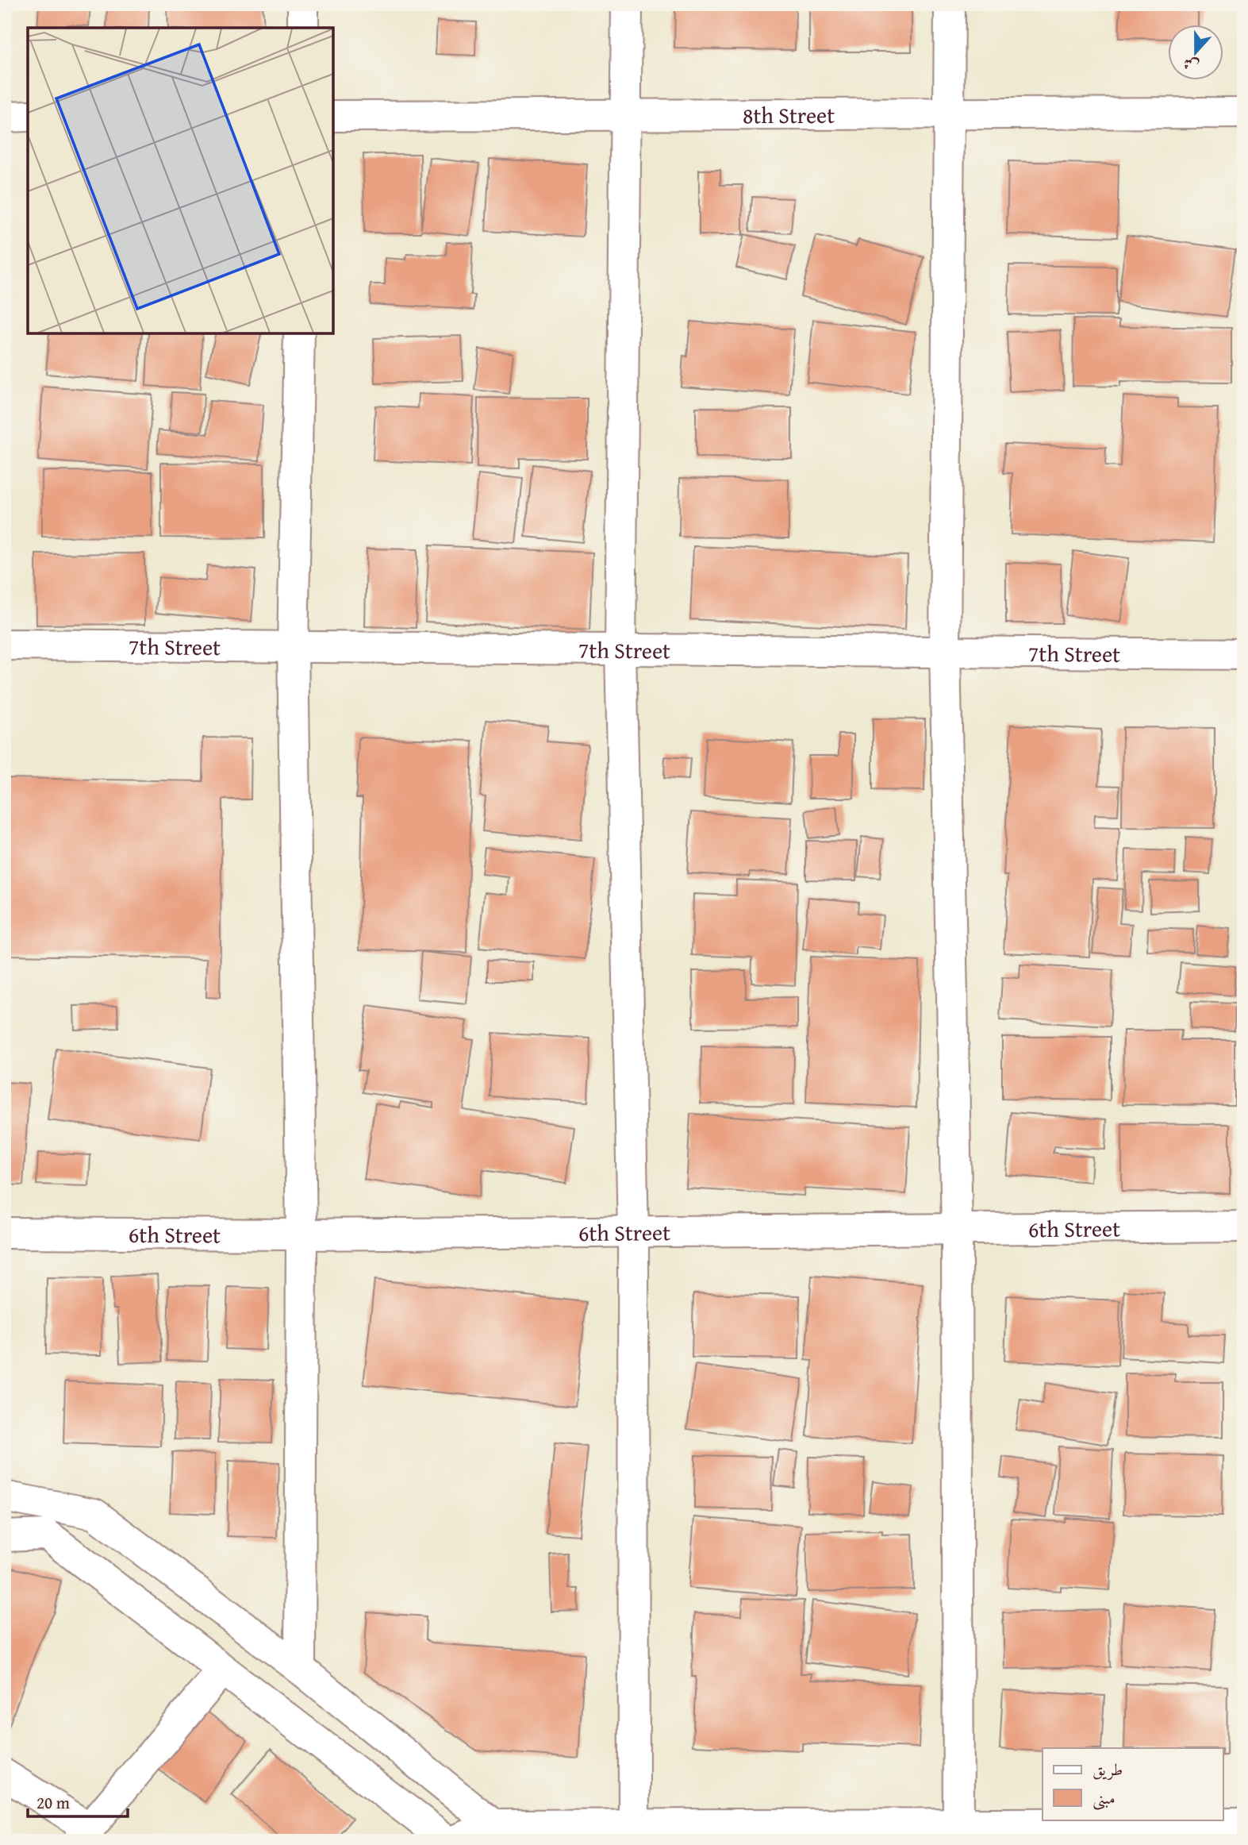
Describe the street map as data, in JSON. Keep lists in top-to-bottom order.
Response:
{
  "streets": {
    "street": ["8th Street", "7th Street", "6th Street"]
  },
  "legend": ["طريق", "مبنى"],
  "scale_bar": "20 m",
  "north": "bottom"
}
